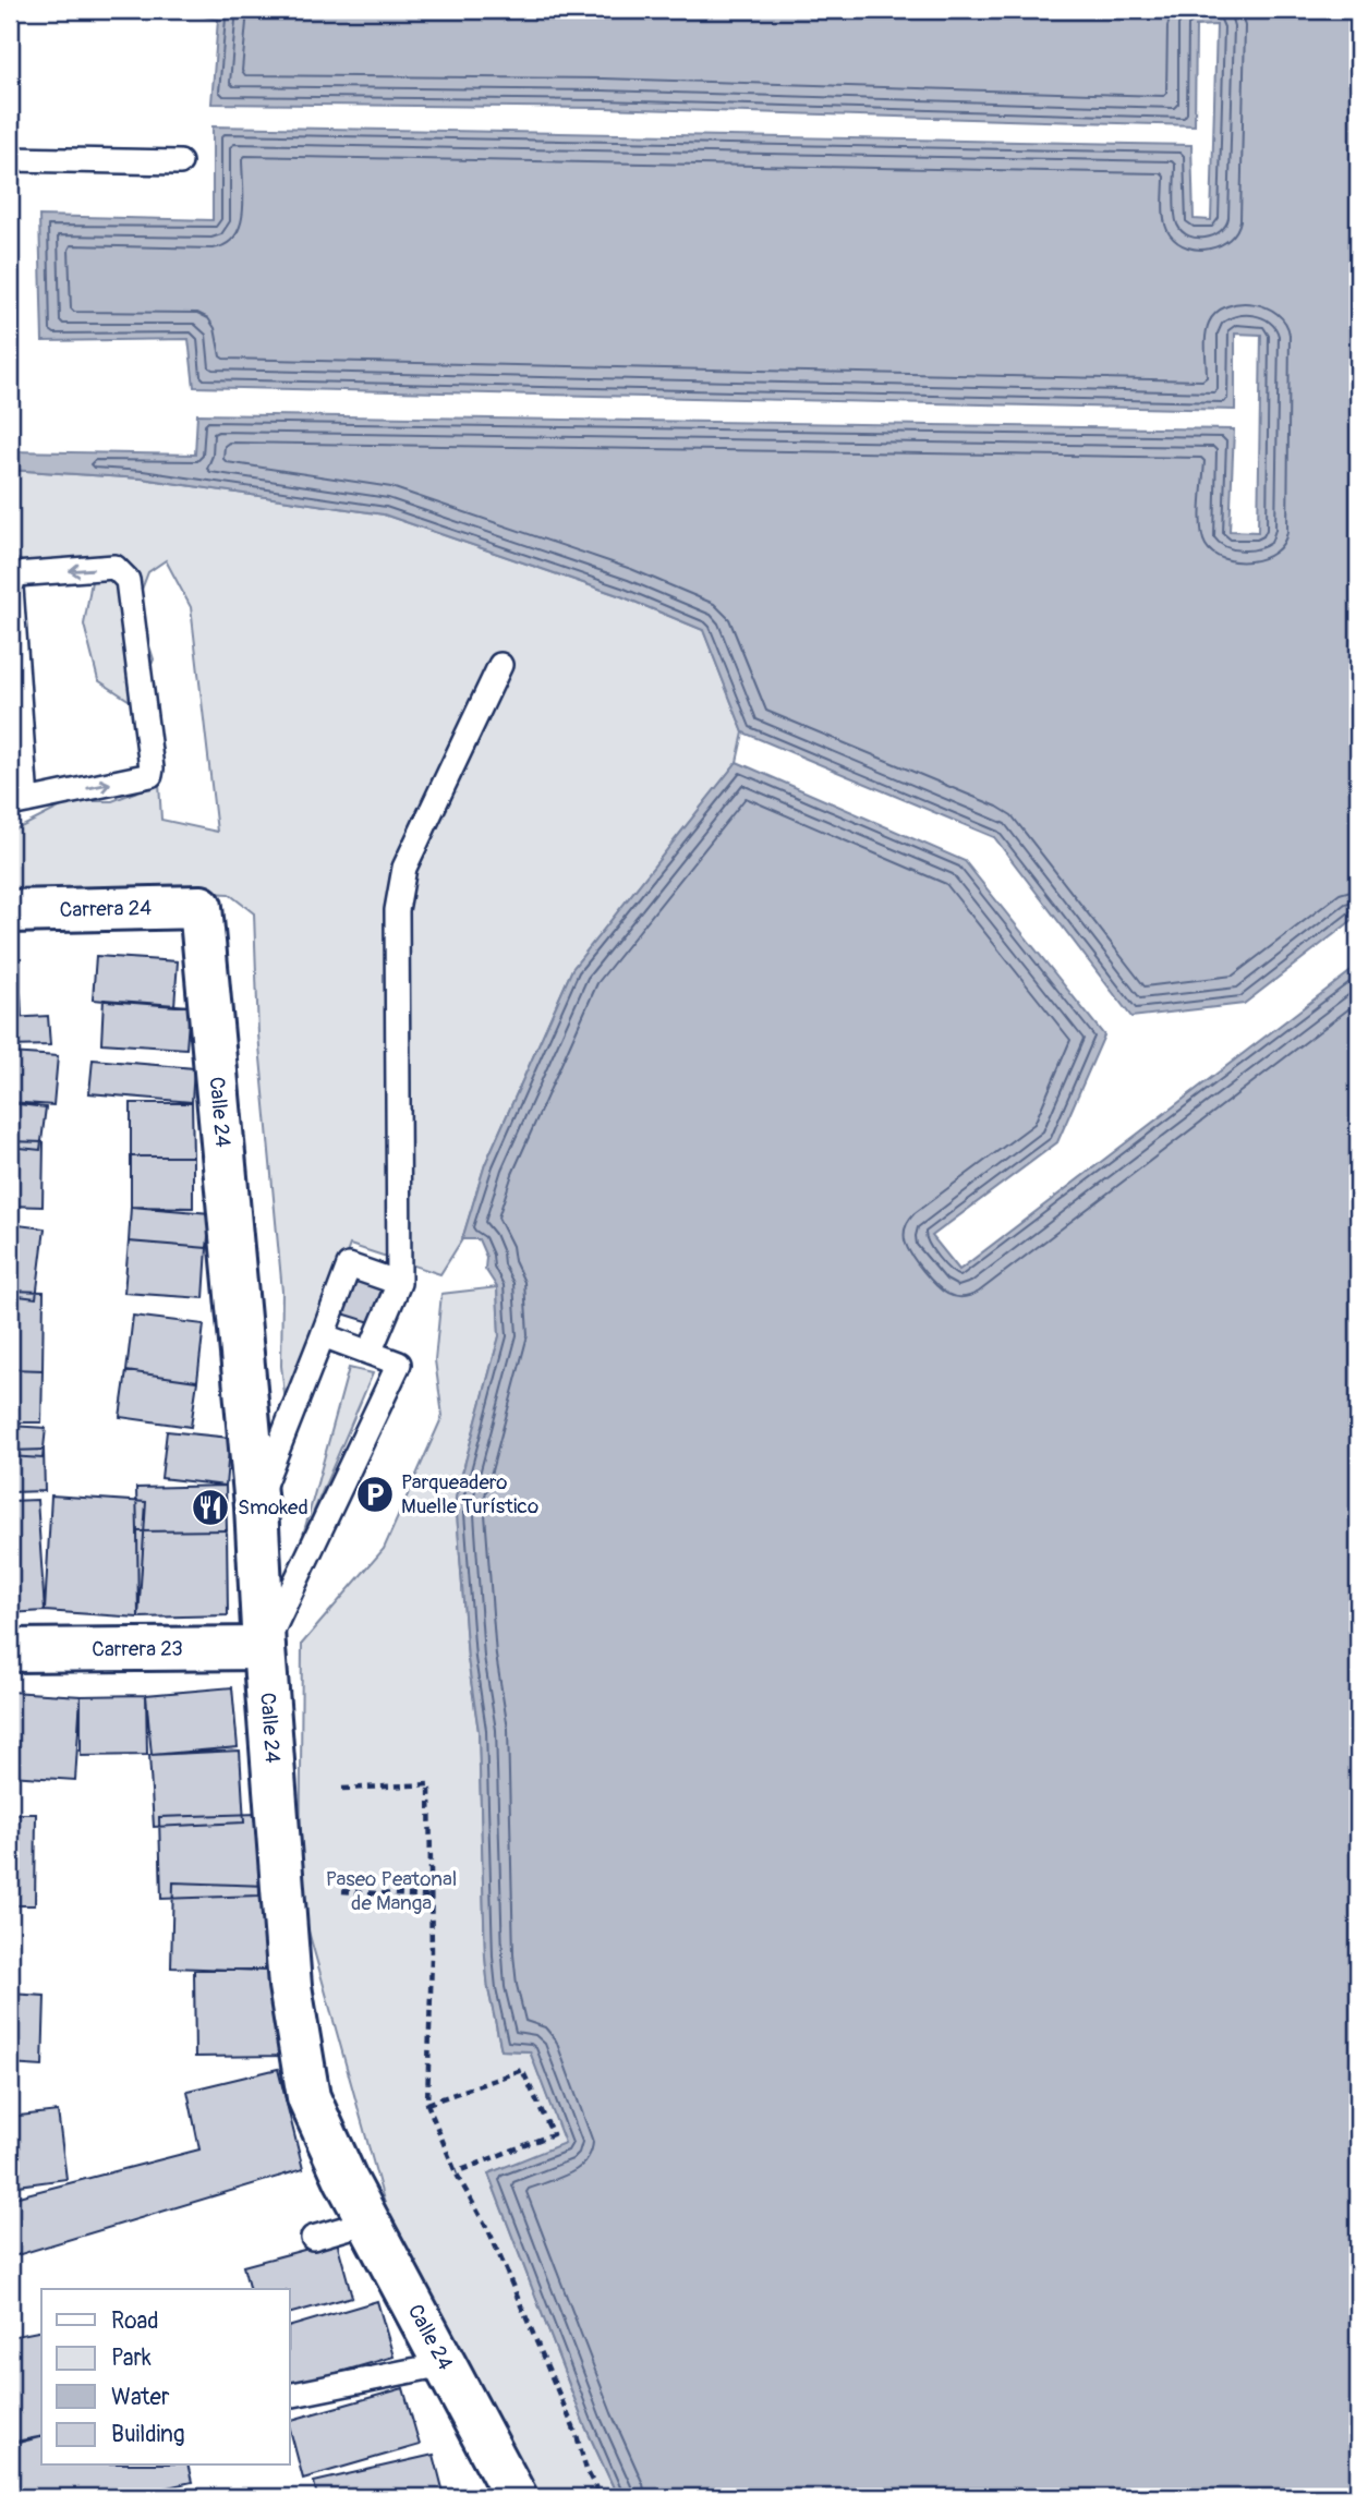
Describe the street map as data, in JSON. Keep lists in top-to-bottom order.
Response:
{
  "streets": {
    "street": ["Carrera 24", "Calle 24", "Carrera 23"]
  },
  "crossings": [
    ["Carrera 24", "Calle 24"],
    ["Calle 24", "Carrera 23"]
  ],
  "parks": ["Paseo Peatonal de Manga"],
  "places": {
    "parking": ["Parqueadero Muelle Turístico"],
    "restaurant": ["Smoked"]
  },
  "legend": [
    "Road",
    "Park",
    "Water",
    "Building"
  ]
}
